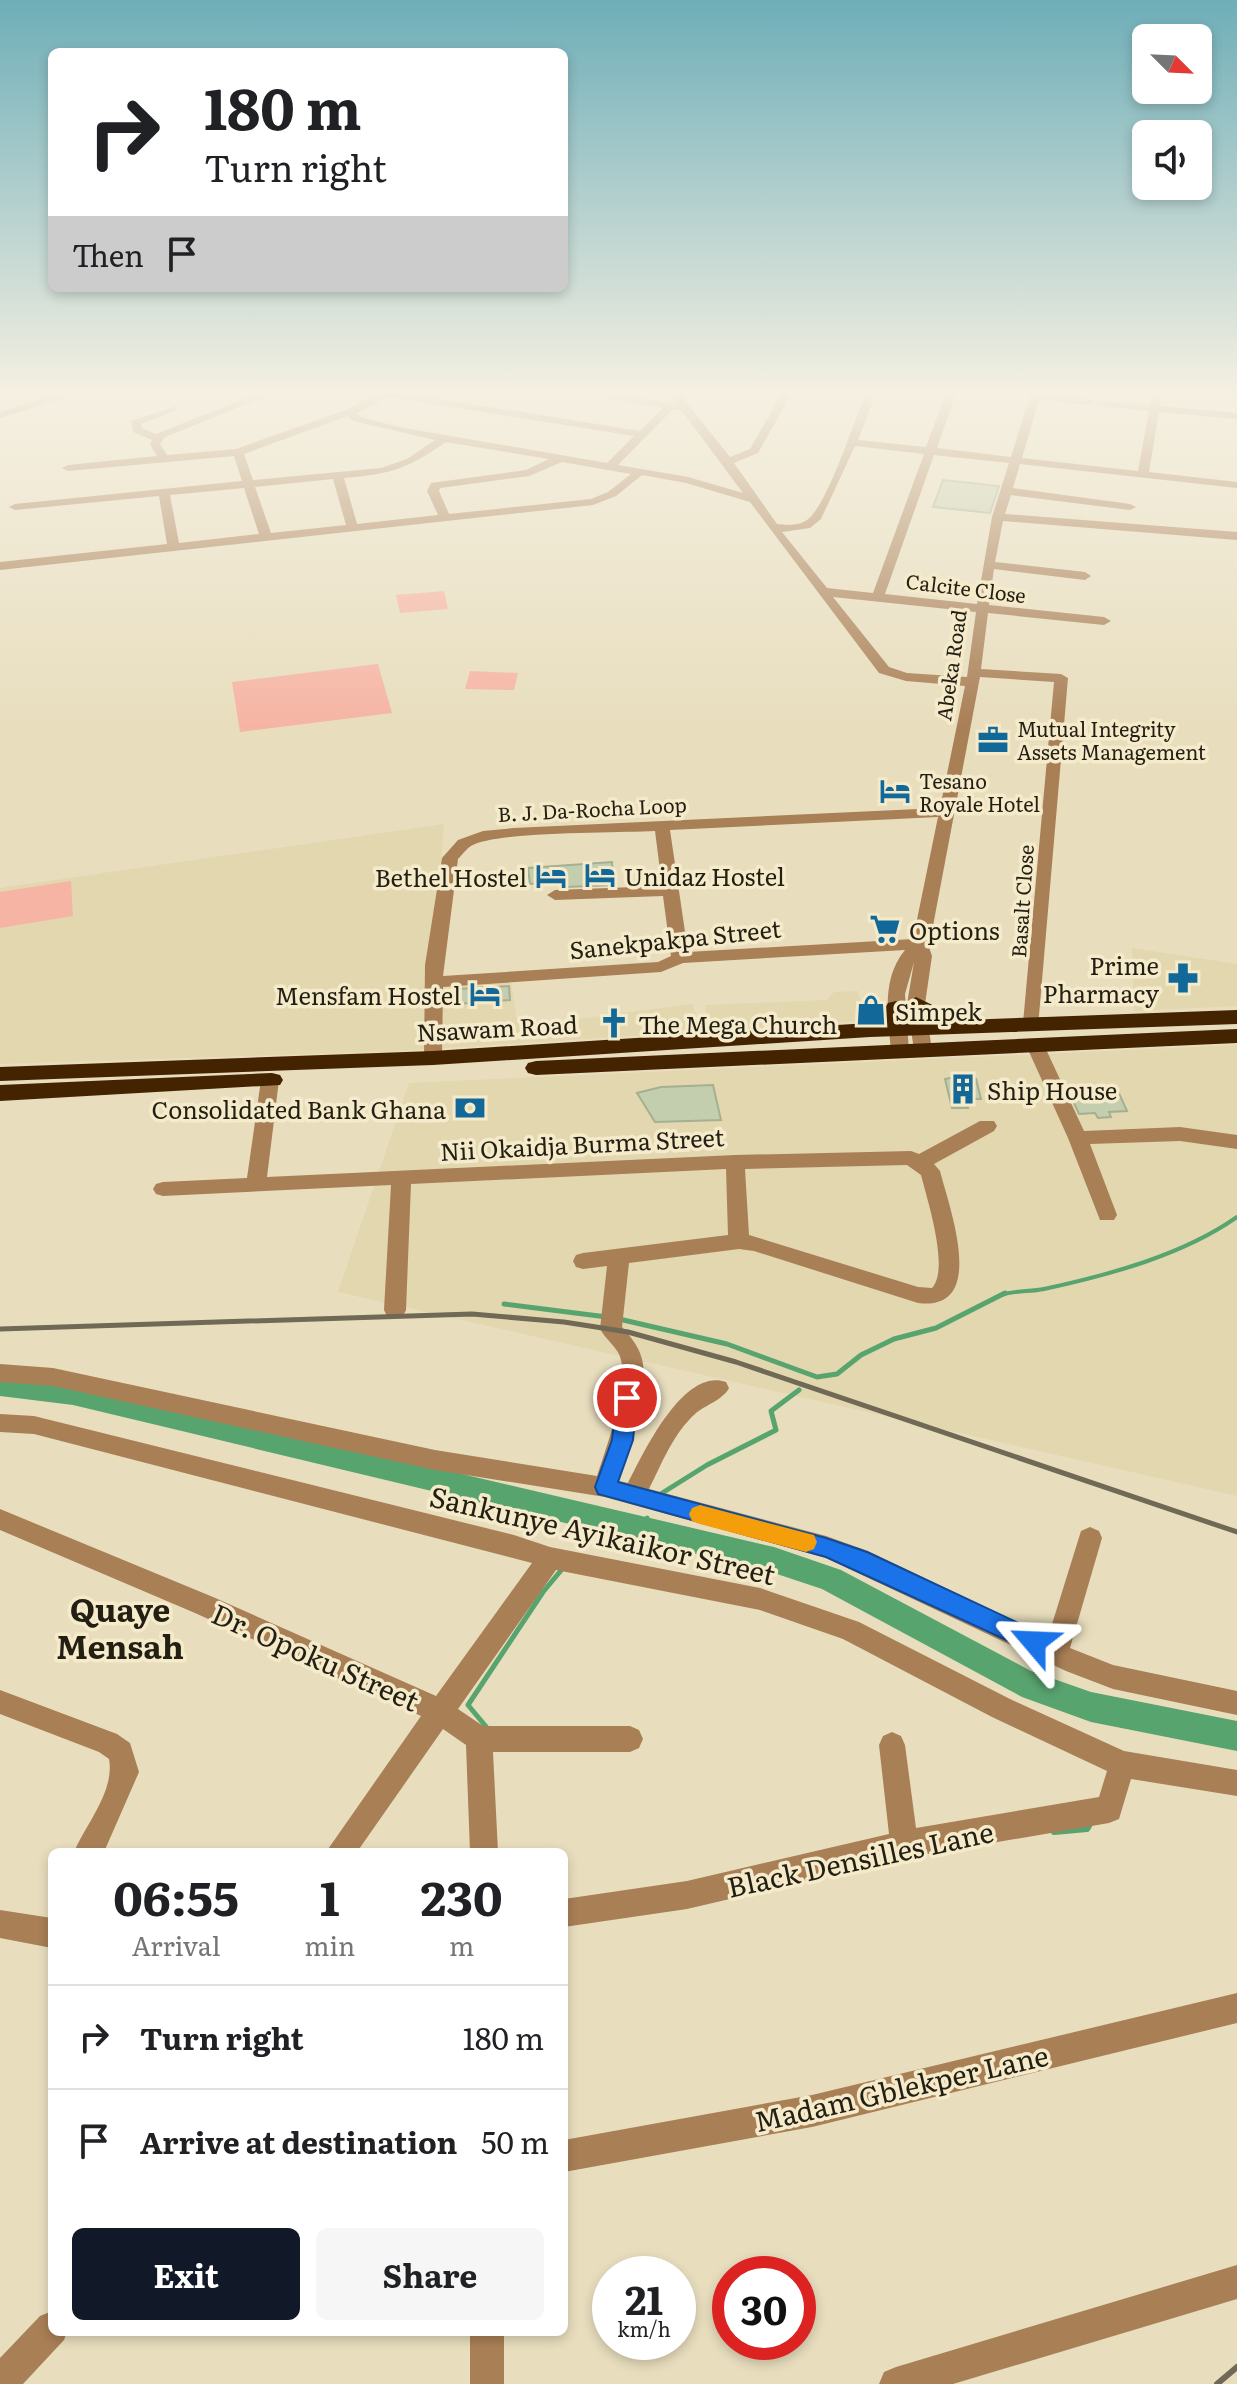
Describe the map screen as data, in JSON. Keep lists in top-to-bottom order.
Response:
{
  "streets": {
    "highway": ["Nsawam Road"],
    "street": [
      "Calcite Close",
      "Abeka Road",
      "B. J. Da-Rocha Loop",
      "Basalt Close",
      "Sanekpakpa Street",
      "Nii Okaidja Burma Street",
      "Sankunye Ayikaikor Street",
      "Dr. Opoku Street",
      "Black Densilles Lane",
      "Madam Gblekper Lane"
    ]
  },
  "crossings": [
    ["Calcite Close", "Abeka Road"],
    ["Abeka Road", "B. J. Da-Rocha Loop"],
    ["Abeka Road", "Basalt Close"],
    ["Abeka Road", "Sanekpakpa Street"],
    ["Abeka Road", "Nsawam Road"],
    ["B. J. Da-Rocha Loop", "Sanekpakpa Street"],
    ["B. J. Da-Rocha Loop", "Nsawam Road"],
    ["Basalt Close", "Nsawam Road"],
    ["Sankunye Ayikaikor Street", "Black Densilles Lane"]
  ],
  "districts": ["Quaye Mensah"],
  "places": {
    "office": ["Mutual Integrity Assets Management"],
    "hotel": [
      "Tesano Royale Hotel",
      "Unidaz Hostel",
      "Bethel Hostel",
      "Mensfam Hostel"
    ],
    "supermarket": ["Options"],
    "pharmacy": ["Prime Pharmacy"],
    "shop": ["Simpek"],
    "church": ["The Mega Church"],
    "building": ["Ship House"],
    "bank": ["Consolidated Bank Ghana"]
  },
  "north": "bottom right",
  "page": {
    "turn": ["180 m", "Turn right"],
    "then": "Then",
    "eta": [
      "06:55",
      "Arrival",
      "1",
      "min",
      "230",
      "m"
    ],
    "list": [
      {
        "name": "Turn right",
        "value": "180 m"
      },
      {
        "name": "Arrive at destination",
        "value": "50 m"
      }
    ],
    "buttons": ["Exit", "Share"],
    "speed": "21 km/h",
    "limit": "30"
  }
}
